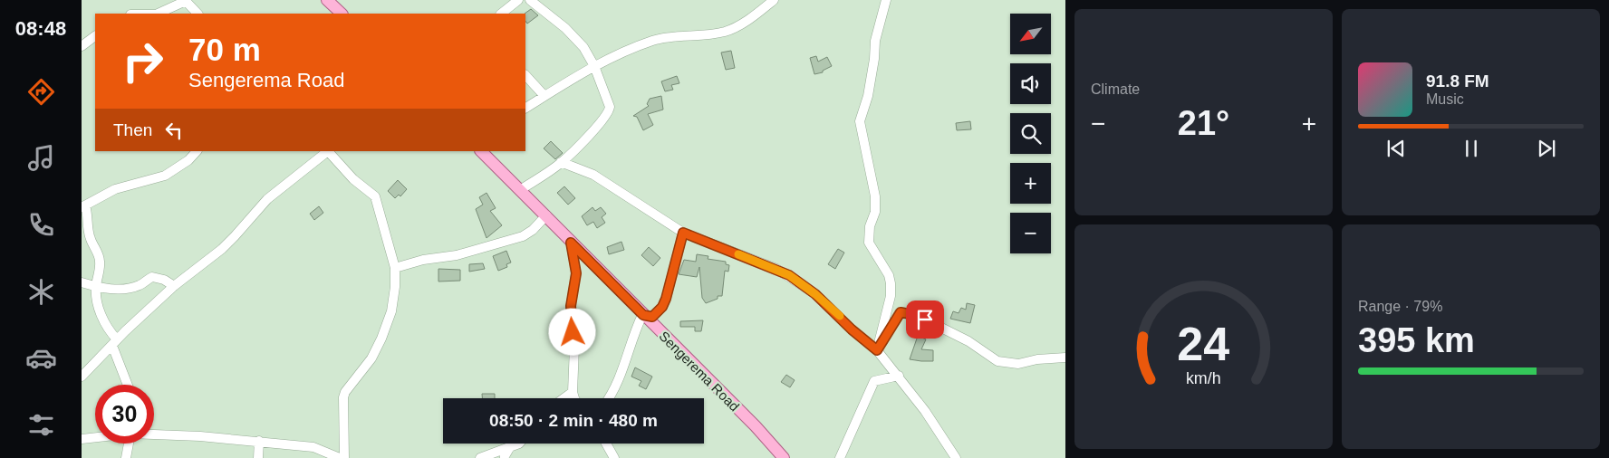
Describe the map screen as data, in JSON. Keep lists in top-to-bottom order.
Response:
{
  "streets": {
    "main road": ["Sengerema Road"]
  },
  "north": "bottom left",
  "page": {
    "tabs": "08:48",
    "tile": [
      "Climate",
      ["Range · 79%", "395 km"]
    ],
    "map_buttons": ["+", "−"],
    "turn": ["70 m", "Sengerema Road"],
    "song": ["91.8 FM", "Music"],
    "heat": ["−", "21°", "+"],
    "then": "Then",
    "limit": "30",
    "trip": "08:50 · 2 min · 480 m",
    "gauge": ["24", "km/h"]
  }
}
